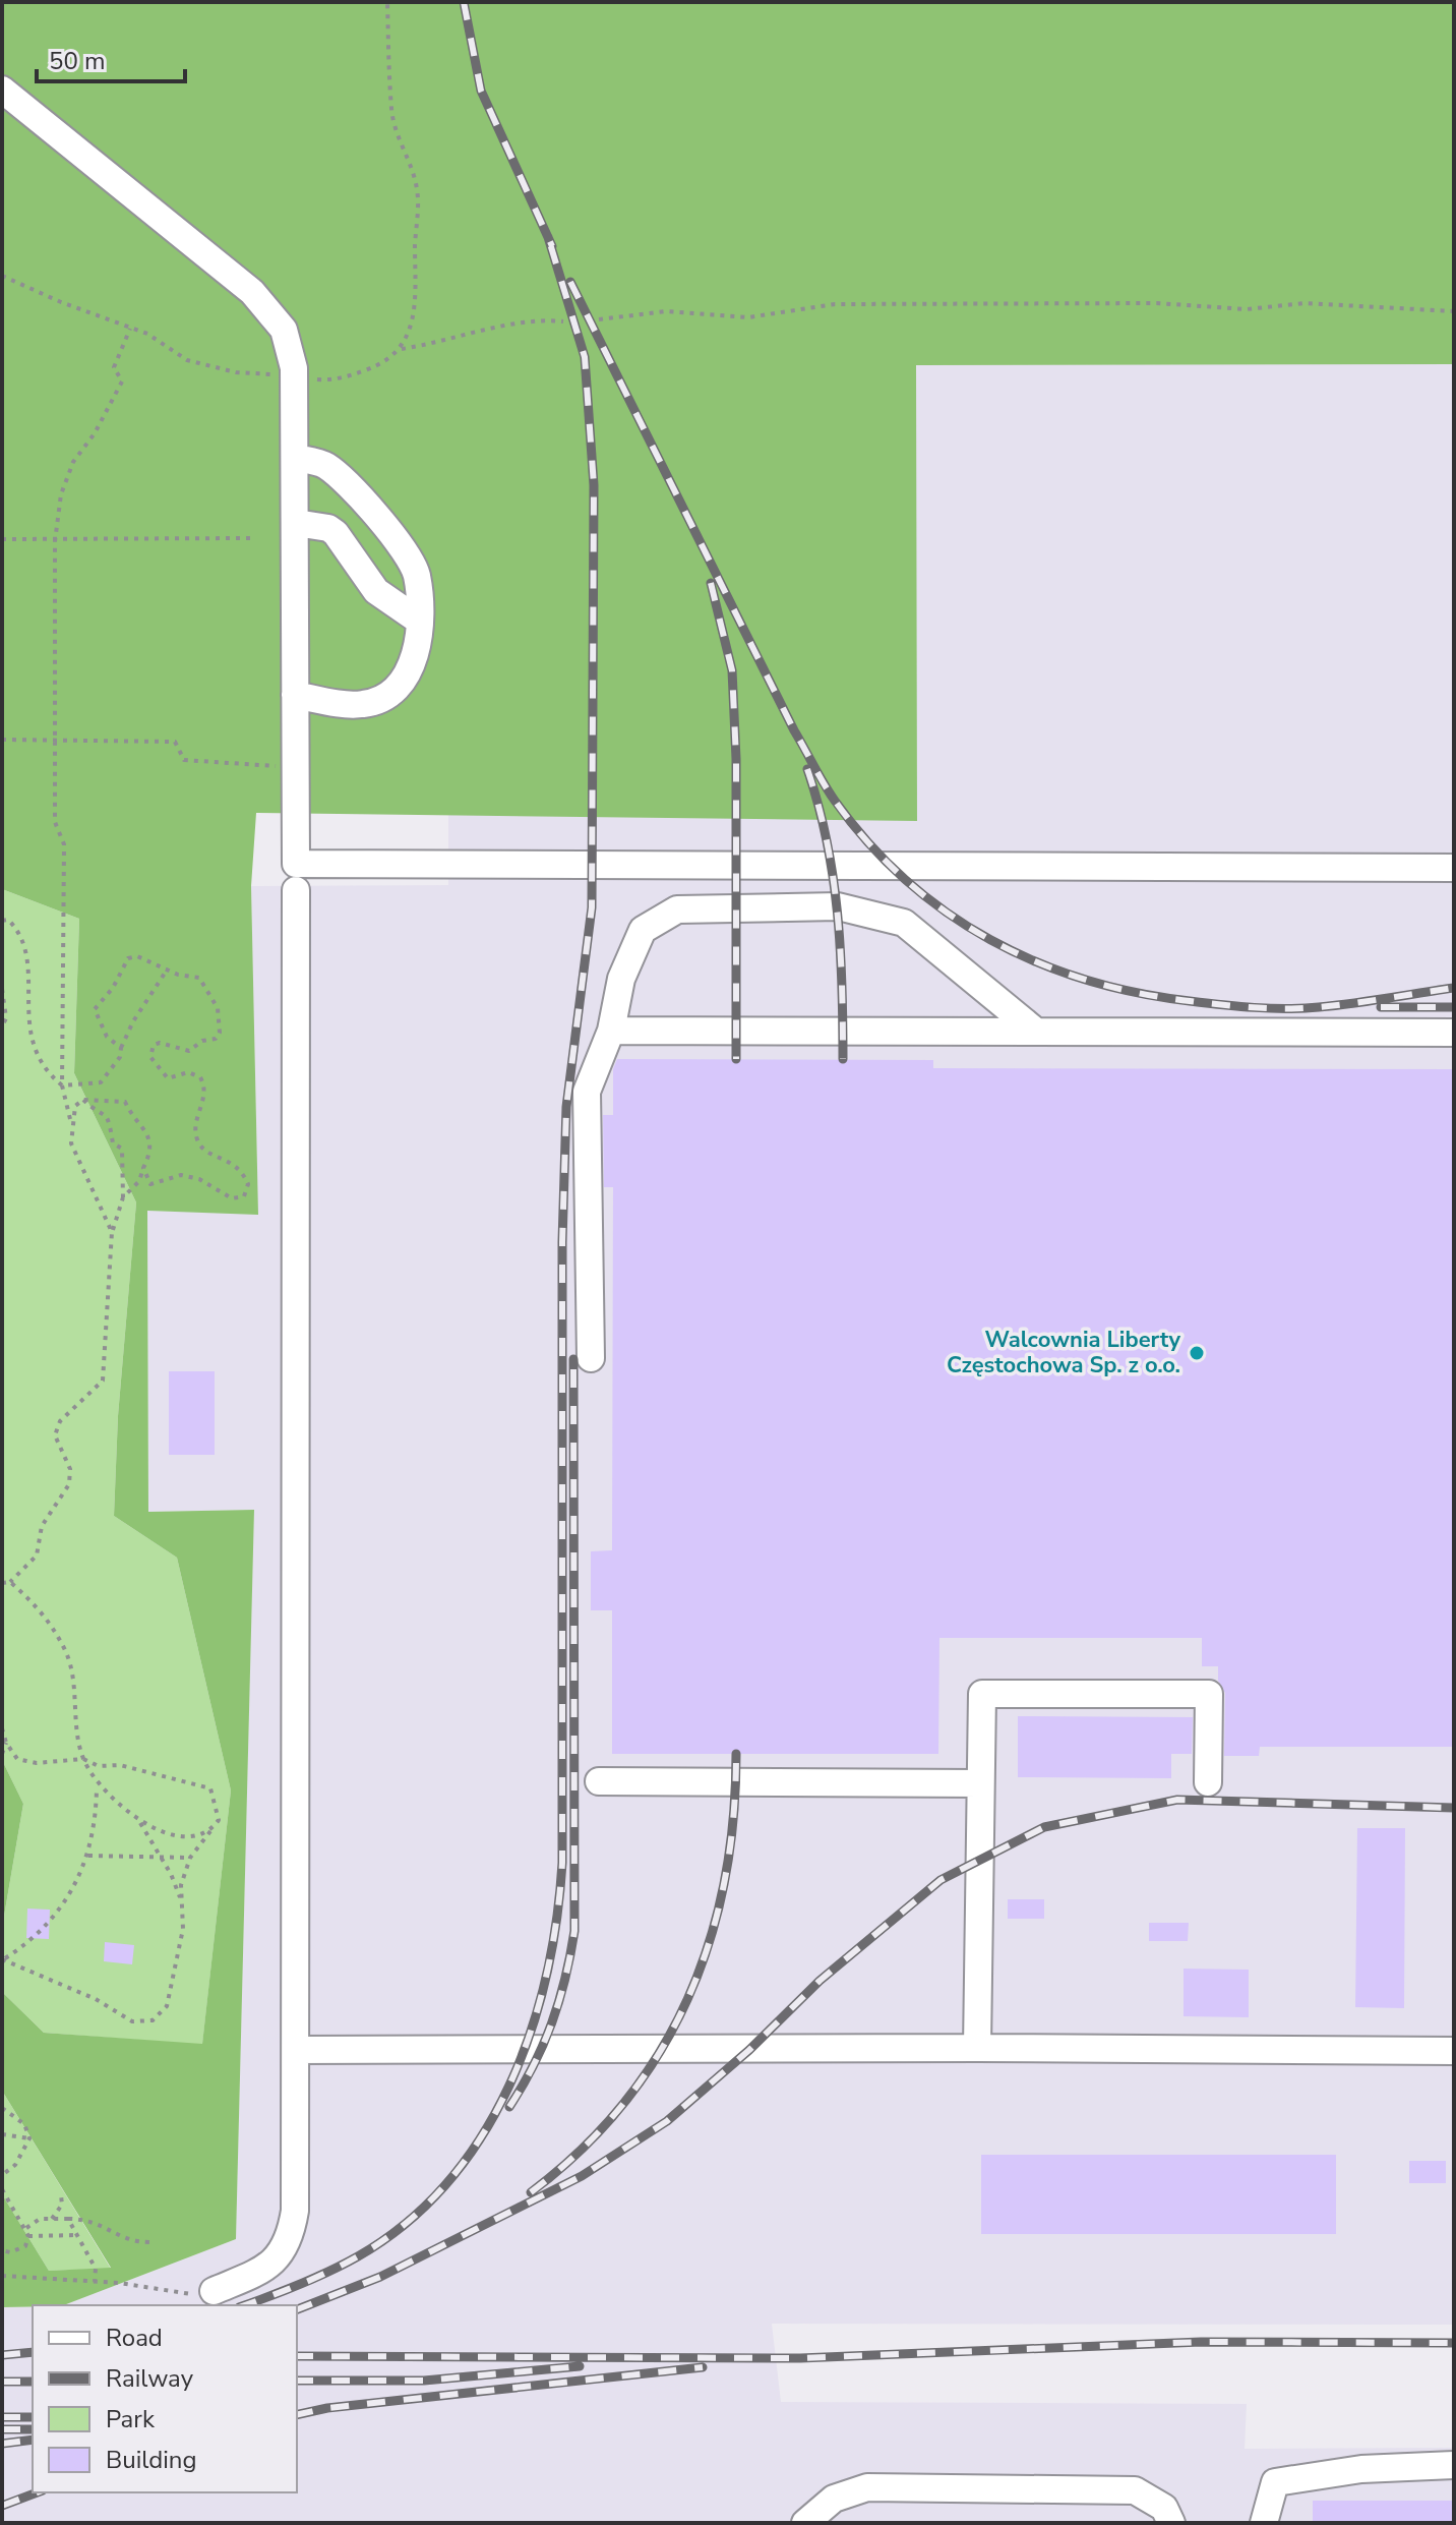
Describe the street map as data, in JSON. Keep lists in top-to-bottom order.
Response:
{
  "places": ["Walcownia Liberty Częstochowa Sp. z o.o."],
  "legend": [
    "Road",
    "Railway",
    "Park",
    "Building"
  ],
  "scale_bar": "50 m"
}
